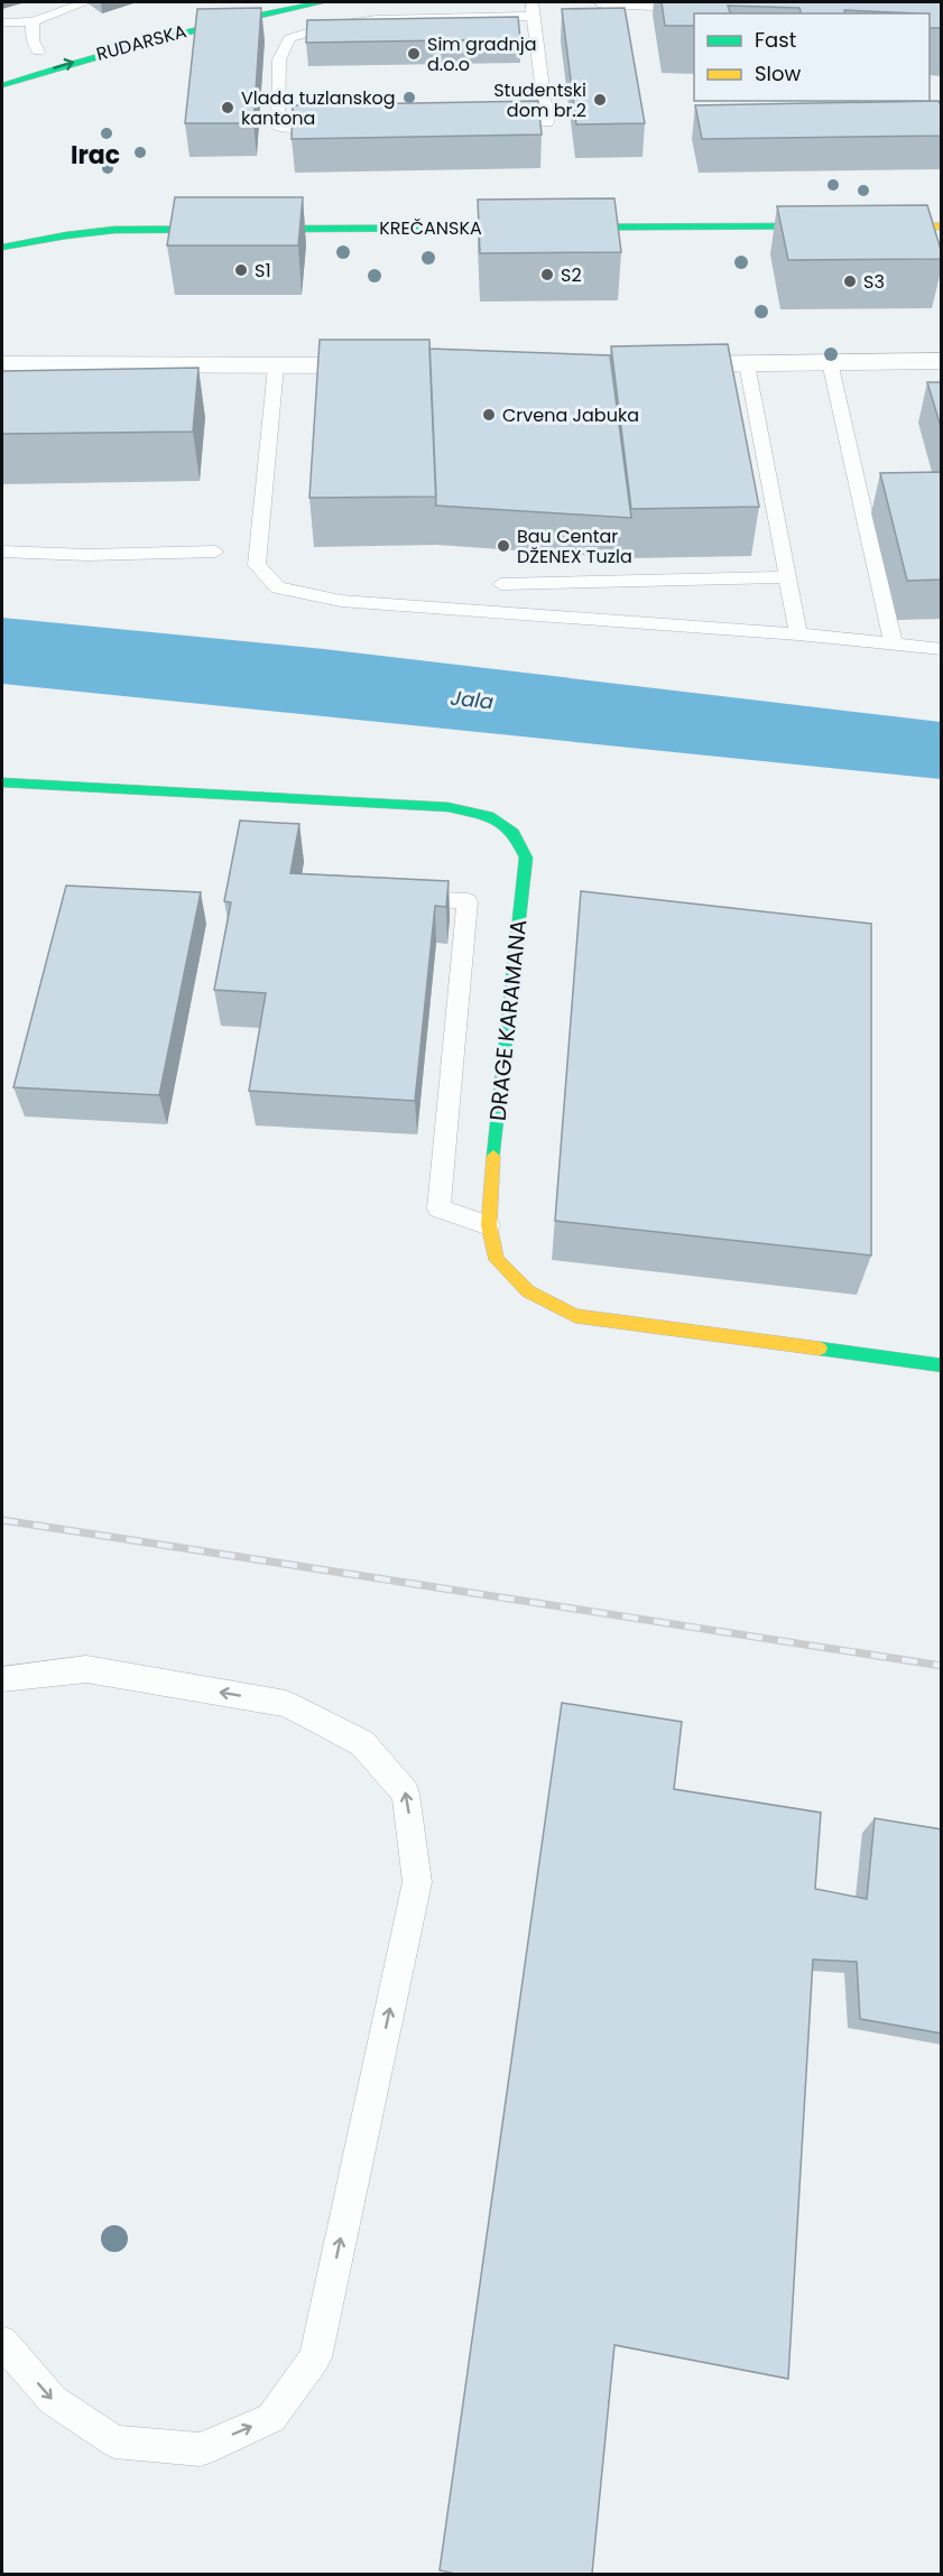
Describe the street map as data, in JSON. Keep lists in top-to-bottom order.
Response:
{
  "streets": {
    "street": ["RUDARSKA", "KREČANSKA", "DRAGE KARAMANA"]
  },
  "one_way": ["RUDARSKA"],
  "districts": ["Irac"],
  "water": ["Jala"],
  "places": [
    "Sim gradnja d.o.o",
    "Studentski dom br.2",
    "Vlada tuzlanskog kantona",
    "S1",
    "S2",
    "S3",
    "Crvena Jabuka",
    "Bau Centar DŽENEX Tuzla"
  ],
  "legend": ["Fast", "Slow"]
}
